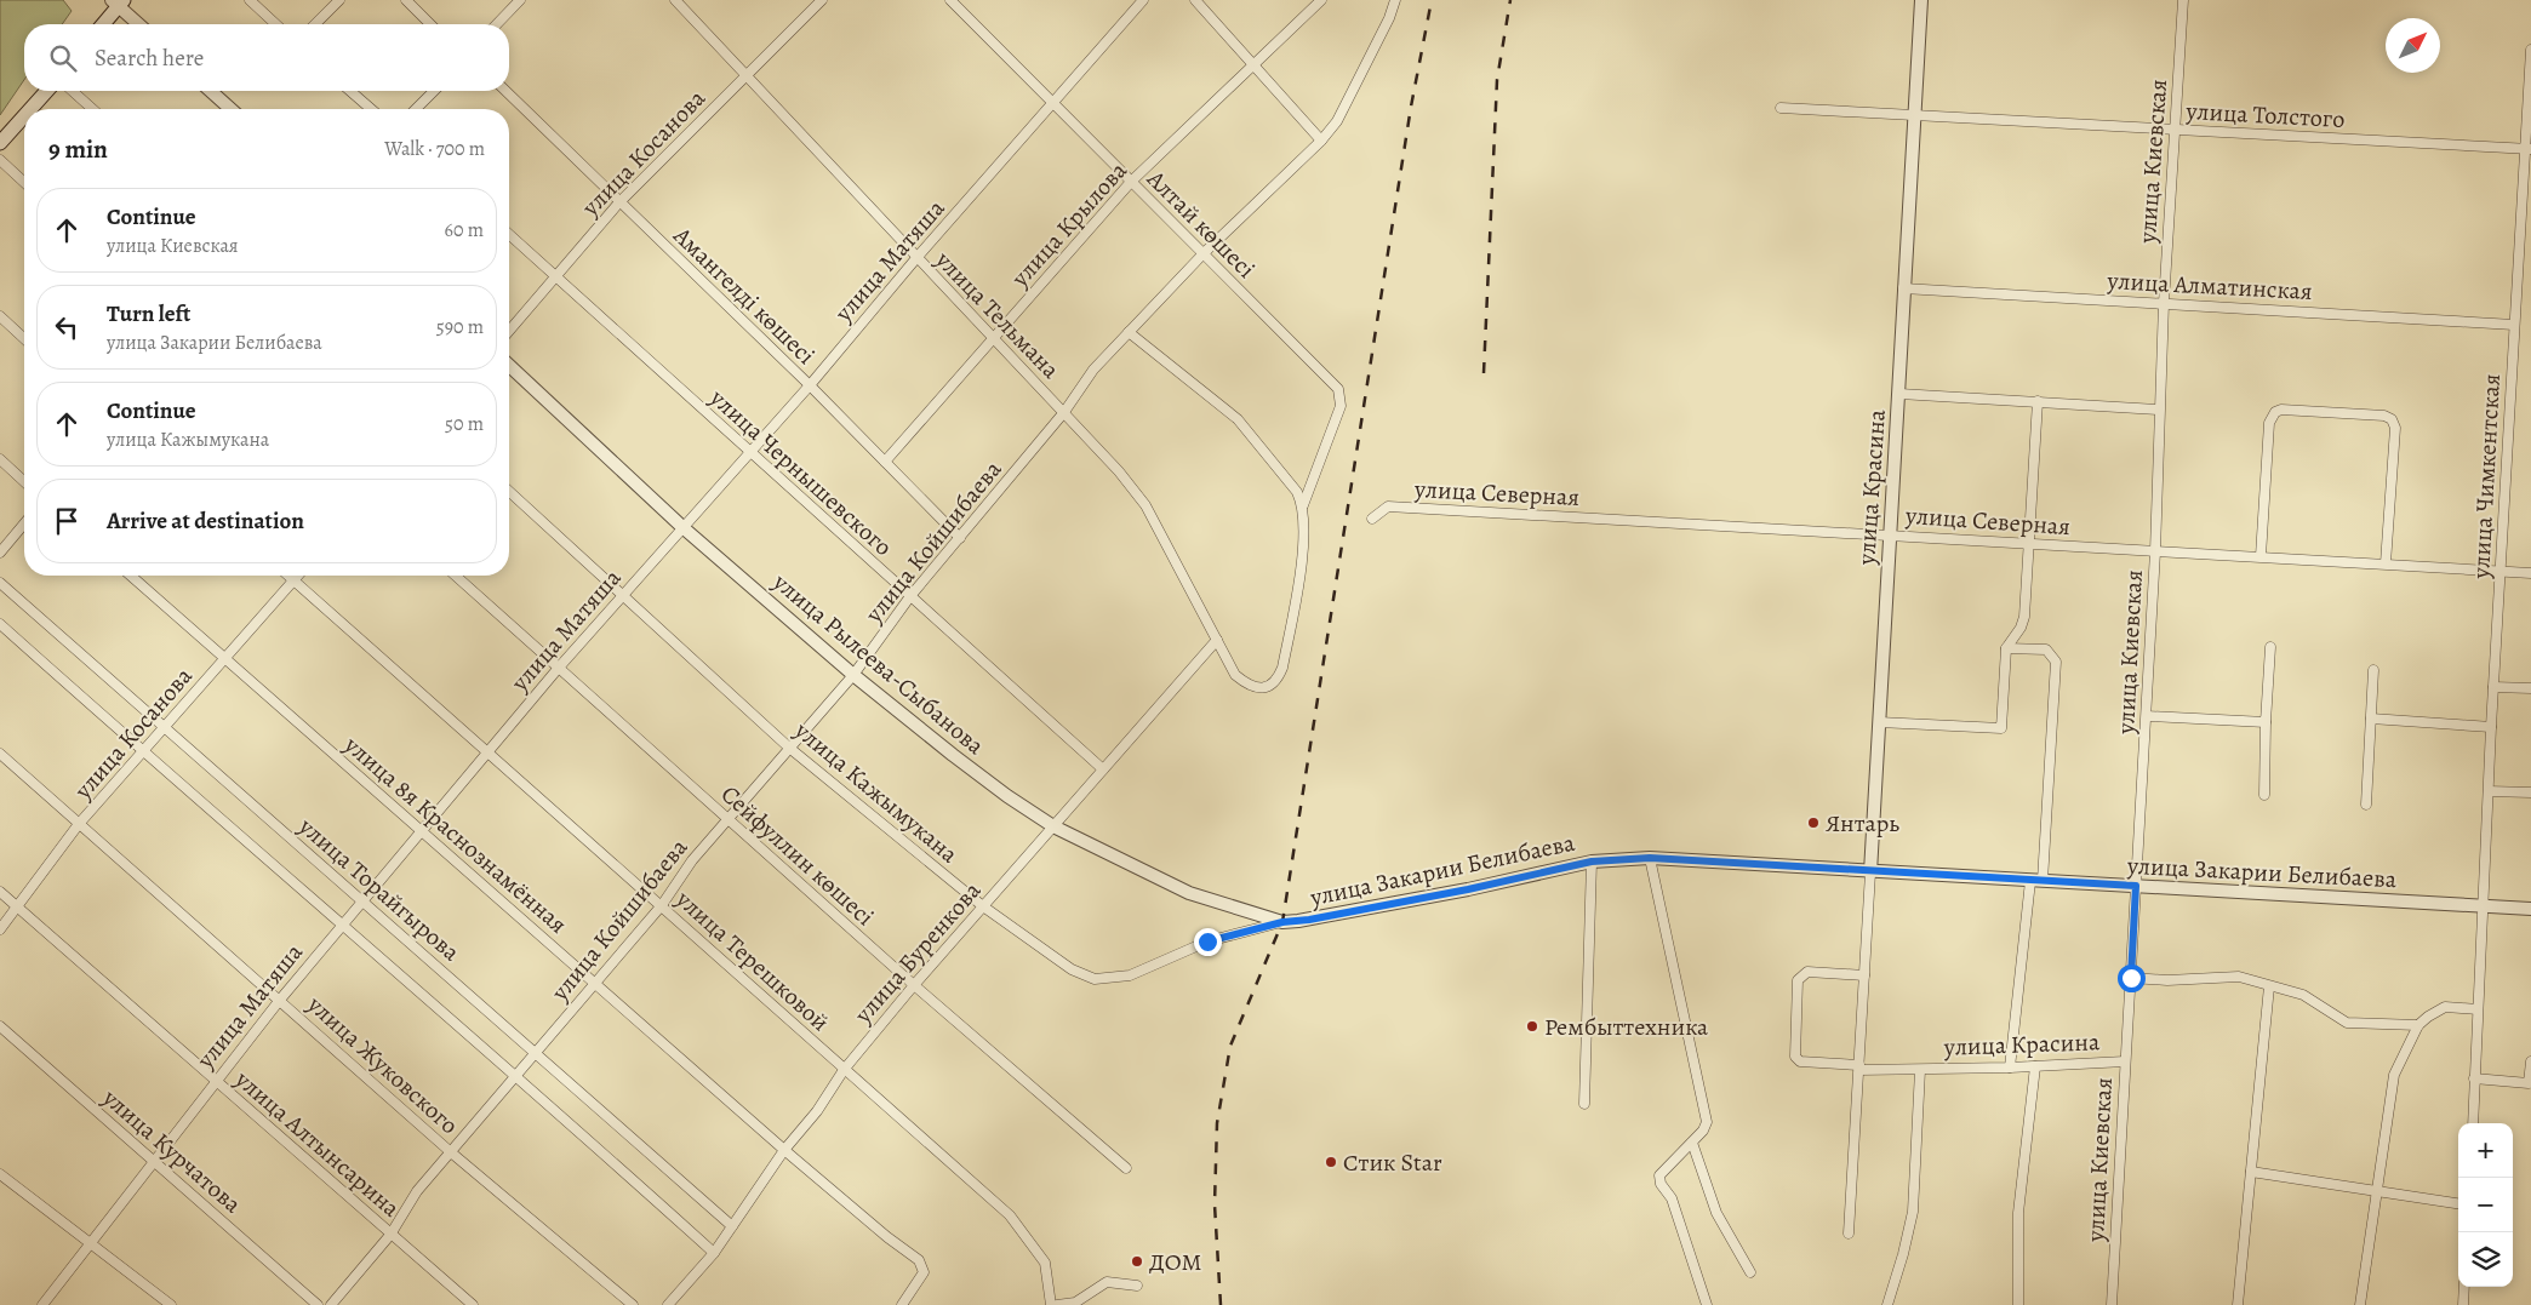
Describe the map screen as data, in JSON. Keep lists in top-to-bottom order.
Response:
{
  "streets": {
    "street": [
      "улица Толстого",
      "улица Косанова",
      "улица Киевская",
      "улица Крылова",
      "Алтай көшесі",
      "улица Матяша",
      "улица Алматинская",
      "Амангелді көшесі",
      "улица Тельмана",
      "улица Чернышевского",
      "улица Чимкентская",
      "улица Красина",
      "улица Северная",
      "улица Койшибаева",
      "улица Рылеева-Сыбанова",
      "улица Кажымукана",
      "улица 8я Краснознамённая",
      "Сейфуллин көшесі",
      "улица Закарии Белибаева",
      "улица Торайгырова",
      "улица Буренкова",
      "улица Терешковой",
      "улица Жуковского",
      "улица Алтынсарина",
      "улица Курчатова"
    ]
  },
  "crossings": [
    ["улица Толстого", "улица Киевская"],
    ["улица Толстого", "улица Чимкентская"],
    ["улица Толстого", "улица Красина"],
    ["улица Косанова", "Амангелді көшесі"],
    ["улица Косанова", "улица Тельмана"],
    ["улица Косанова", "улица Чернышевского"],
    ["улица Косанова", "улица 8я Краснознамённая"],
    ["улица Косанова", "улица Торайгырова"],
    ["улица Косанова", "улица Терешковой"],
    ["улица Косанова", "улица Жуковского"],
    ["улица Косанова", "улица Алтынсарина"],
    ["улица Киевская", "улица Алматинская"],
    ["улица Киевская", "улица Красина"],
    ["улица Киевская", "улица Северная"],
    ["улица Киевская", "улица Закарии Белибаева"],
    ["улица Крылова", "Алтай көшесі"],
    ["улица Крылова", "Амангелді көшесі"],
    ["улица Крылова", "улица Тельмана"],
    ["Алтай көшесі", "улица Матяша"],
    ["Алтай көшесі", "улица Тельмана"],
    ["Алтай көшесі", "улица Койшибаева"],
    ["улица Матяша", "Амангелді көшесі"],
    ["улица Матяша", "улица Тельмана"],
    ["улица Матяша", "улица Чернышевского"],
    ["улица Матяша", "улица Рылеева-Сыбанова"],
    ["улица Матяша", "улица Кажымукана"],
    ["улица Матяша", "улица 8я Краснознамённая"],
    ["улица Матяша", "Сейфуллин көшесі"],
    ["улица Матяша", "улица Торайгырова"],
    ["улица Матяша", "улица Терешковой"],
    ["улица Матяша", "улица Жуковского"],
    ["улица Матяша", "улица Алтынсарина"],
    ["улица Матяша", "улица Курчатова"],
    ["улица Алматинская", "улица Чимкентская"],
    ["улица Алматинская", "улица Красина"],
    ["Амангелді көшесі", "улица Койшибаева"],
    ["улица Тельмана", "улица Койшибаева"],
    ["улица Тельмана", "улица Буренкова"],
    ["улица Чернышевского", "улица Койшибаева"],
    ["улица Чернышевского", "улица Буренкова"],
    ["улица Чимкентская", "улица Северная"],
    ["улица Чимкентская", "улица Закарии Белибаева"],
    ["улица Красина", "улица Северная"],
    ["улица Красина", "улица Закарии Белибаева"],
    ["улица Койшибаева", "улица Рылеева-Сыбанова"],
    ["улица Койшибаева", "улица Кажымукана"],
    ["улица Койшибаева", "улица 8я Краснознамённая"],
    ["улица Койшибаева", "Сейфуллин көшесі"],
    ["улица Койшибаева", "улица Торайгырова"],
    ["улица Койшибаева", "улица Терешковой"],
    ["улица Койшибаева", "улица Жуковского"],
    ["улица Койшибаева", "улица Алтынсарина"],
    ["улица Рылеева-Сыбанова", "улица Кажымукана"],
    ["улица Рылеева-Сыбанова", "улица Закарии Белибаева"],
    ["улица Рылеева-Сыбанова", "улица Буренкова"],
    ["улица Кажымукана", "улица Закарии Белибаева"],
    ["улица Кажымукана", "улица Буренкова"],
    ["улица 8я Краснознамённая", "улица Буренкова"],
    ["Сейфуллин көшесі", "улица Буренкова"],
    ["улица Торайгырова", "улица Буренкова"],
    ["улица Буренкова", "улица Терешковой"]
  ],
  "places": [
    "Янтарь",
    "Рембыттехника",
    "Стик Star",
    "ДОМ"
  ],
  "north": "top right",
  "page": {
    "search": "Search here",
    "heading": ["9 min", "Walk · 700 m"],
    "list": [
      ["Continue", "улица Киевская", "60 m"],
      ["Turn left", "улица Закарии Белибаева", "590 m"],
      ["Continue", "улица Кажымукана", "50 m"],
      "Arrive at destination"
    ],
    "map_buttons": ["+", "−"]
  }
}
